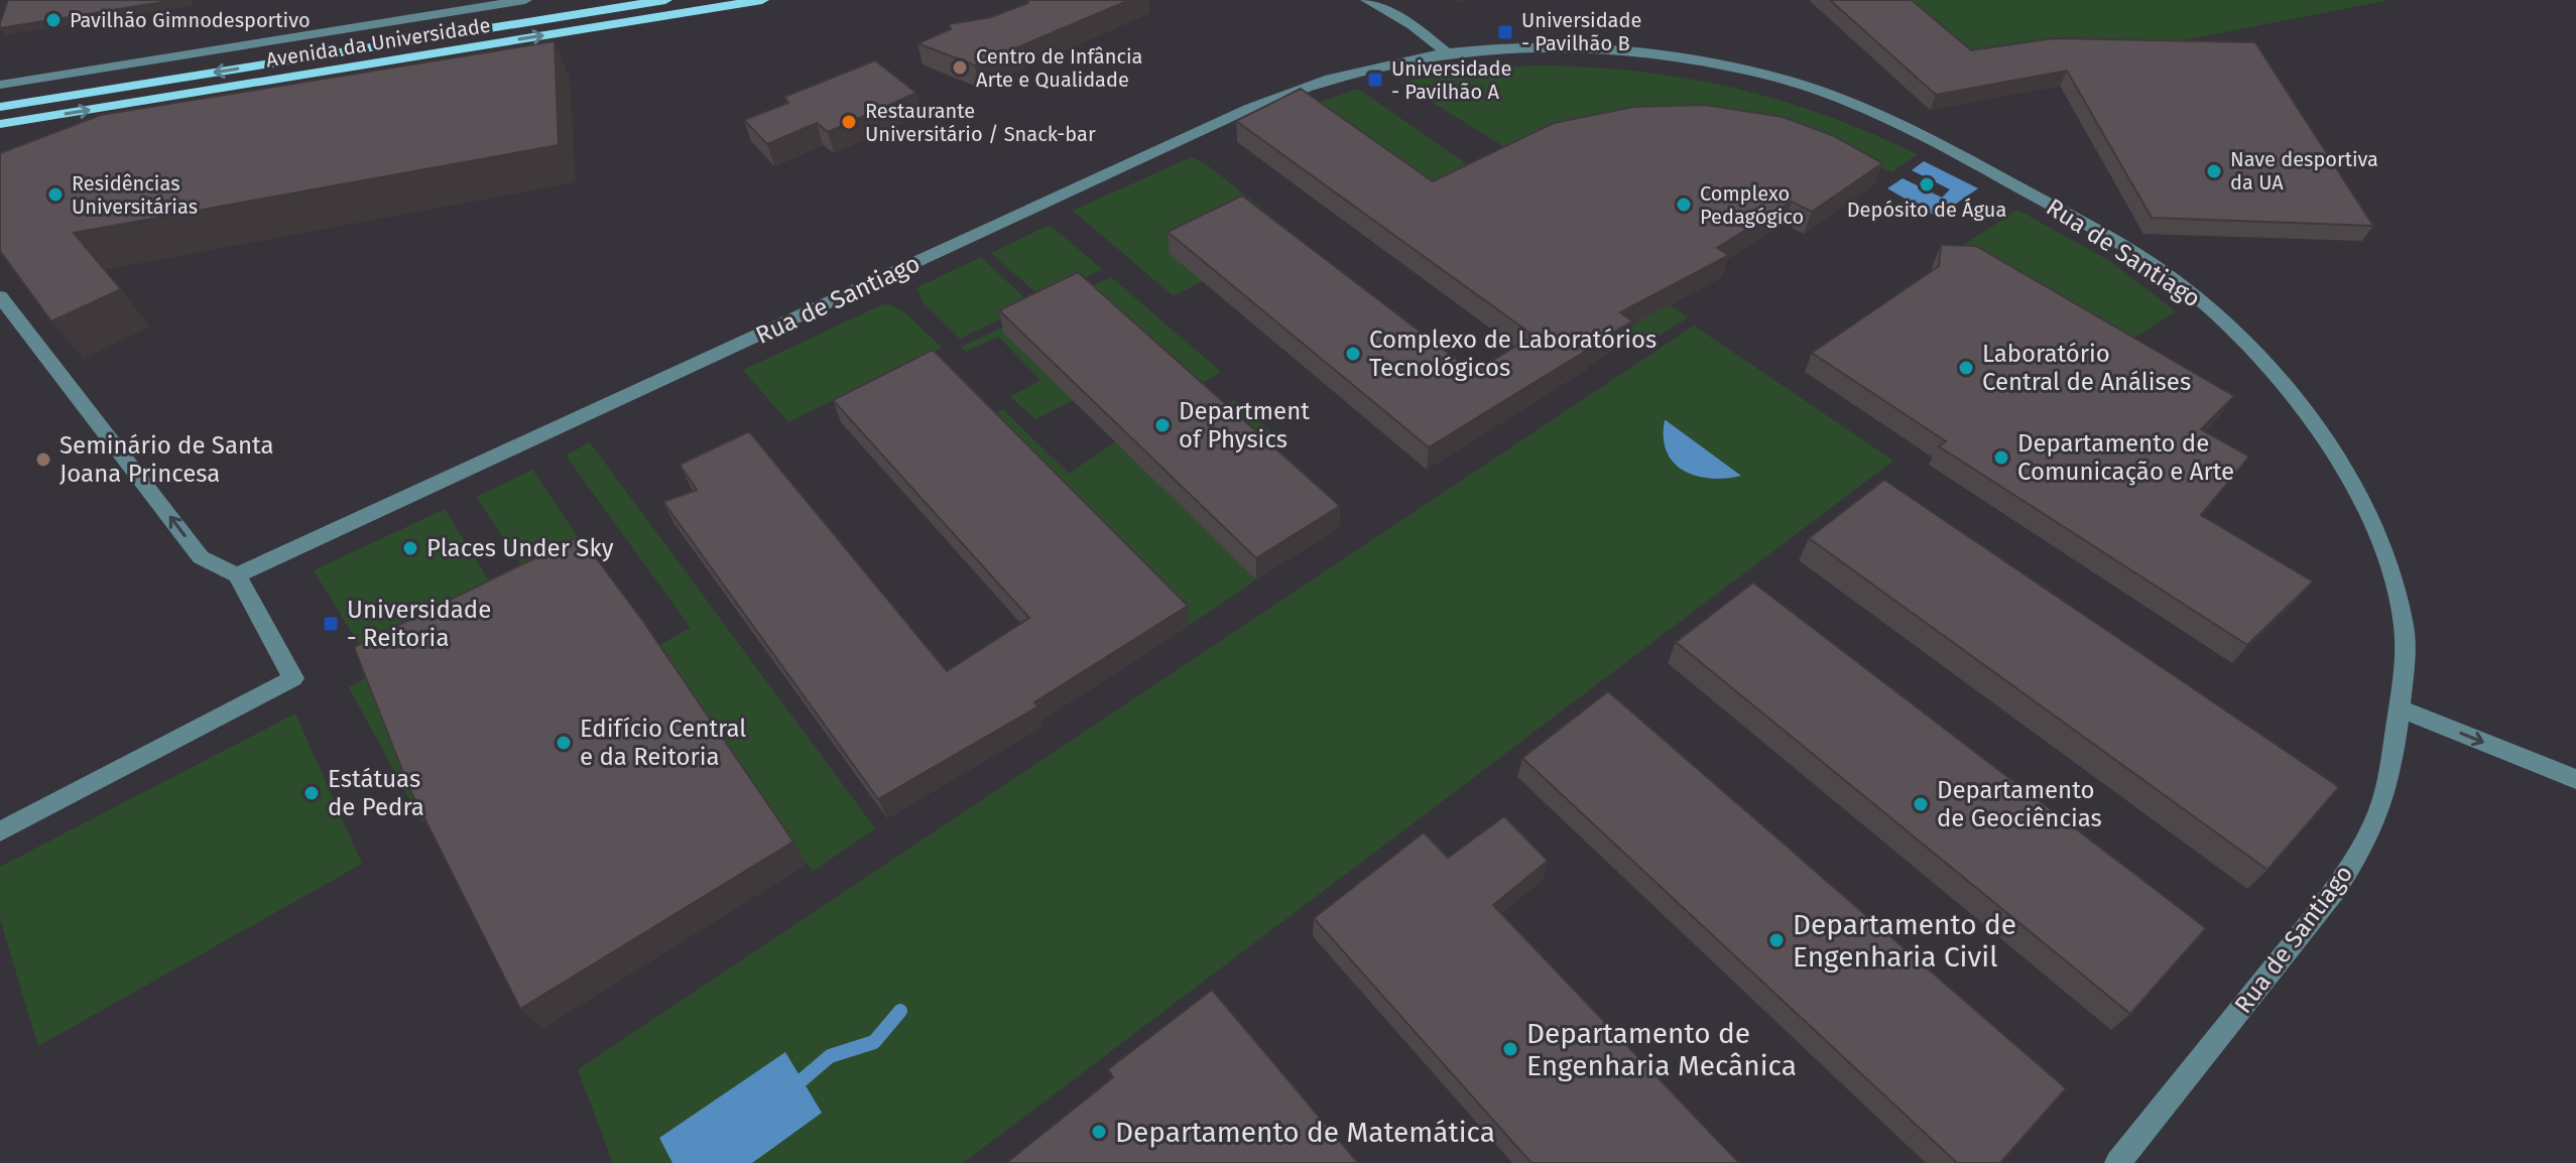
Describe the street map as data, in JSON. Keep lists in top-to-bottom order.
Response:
{
  "streets": {
    "main road": ["Avenida da Universidade"],
    "street": ["Rua de Santiago"]
  },
  "places": {
    "other": [
      "Pavilhão Gimnodesportivo",
      "Centro de Infância Arte e Qualidade",
      "Restaurante Universitário / Snack-bar",
      "Nave desportiva da UA",
      "Depósito de Água",
      "Residências Universitárias",
      "Complexo Pedagógico",
      "Complexo de Laboratórios Tecnológicos",
      "Laboratório Central de Análises",
      "Department of Physics",
      "Departamento de Comunicação e Arte",
      "Seminário de Santa Joana Princesa",
      "Places Under Sky",
      "Edifício Central e da Reitoria",
      "Estátuas de Pedra",
      "Departamento de Geociências",
      "Departamento de Engenharia Civil",
      "Departamento de Engenharia Mecânica",
      "Departamento de Matemática"
    ],
    "transit": ["Universidade - Pavilhão B", "Universidade - Pavilhão A", "Universidade - Reitoria"]
  }
}
